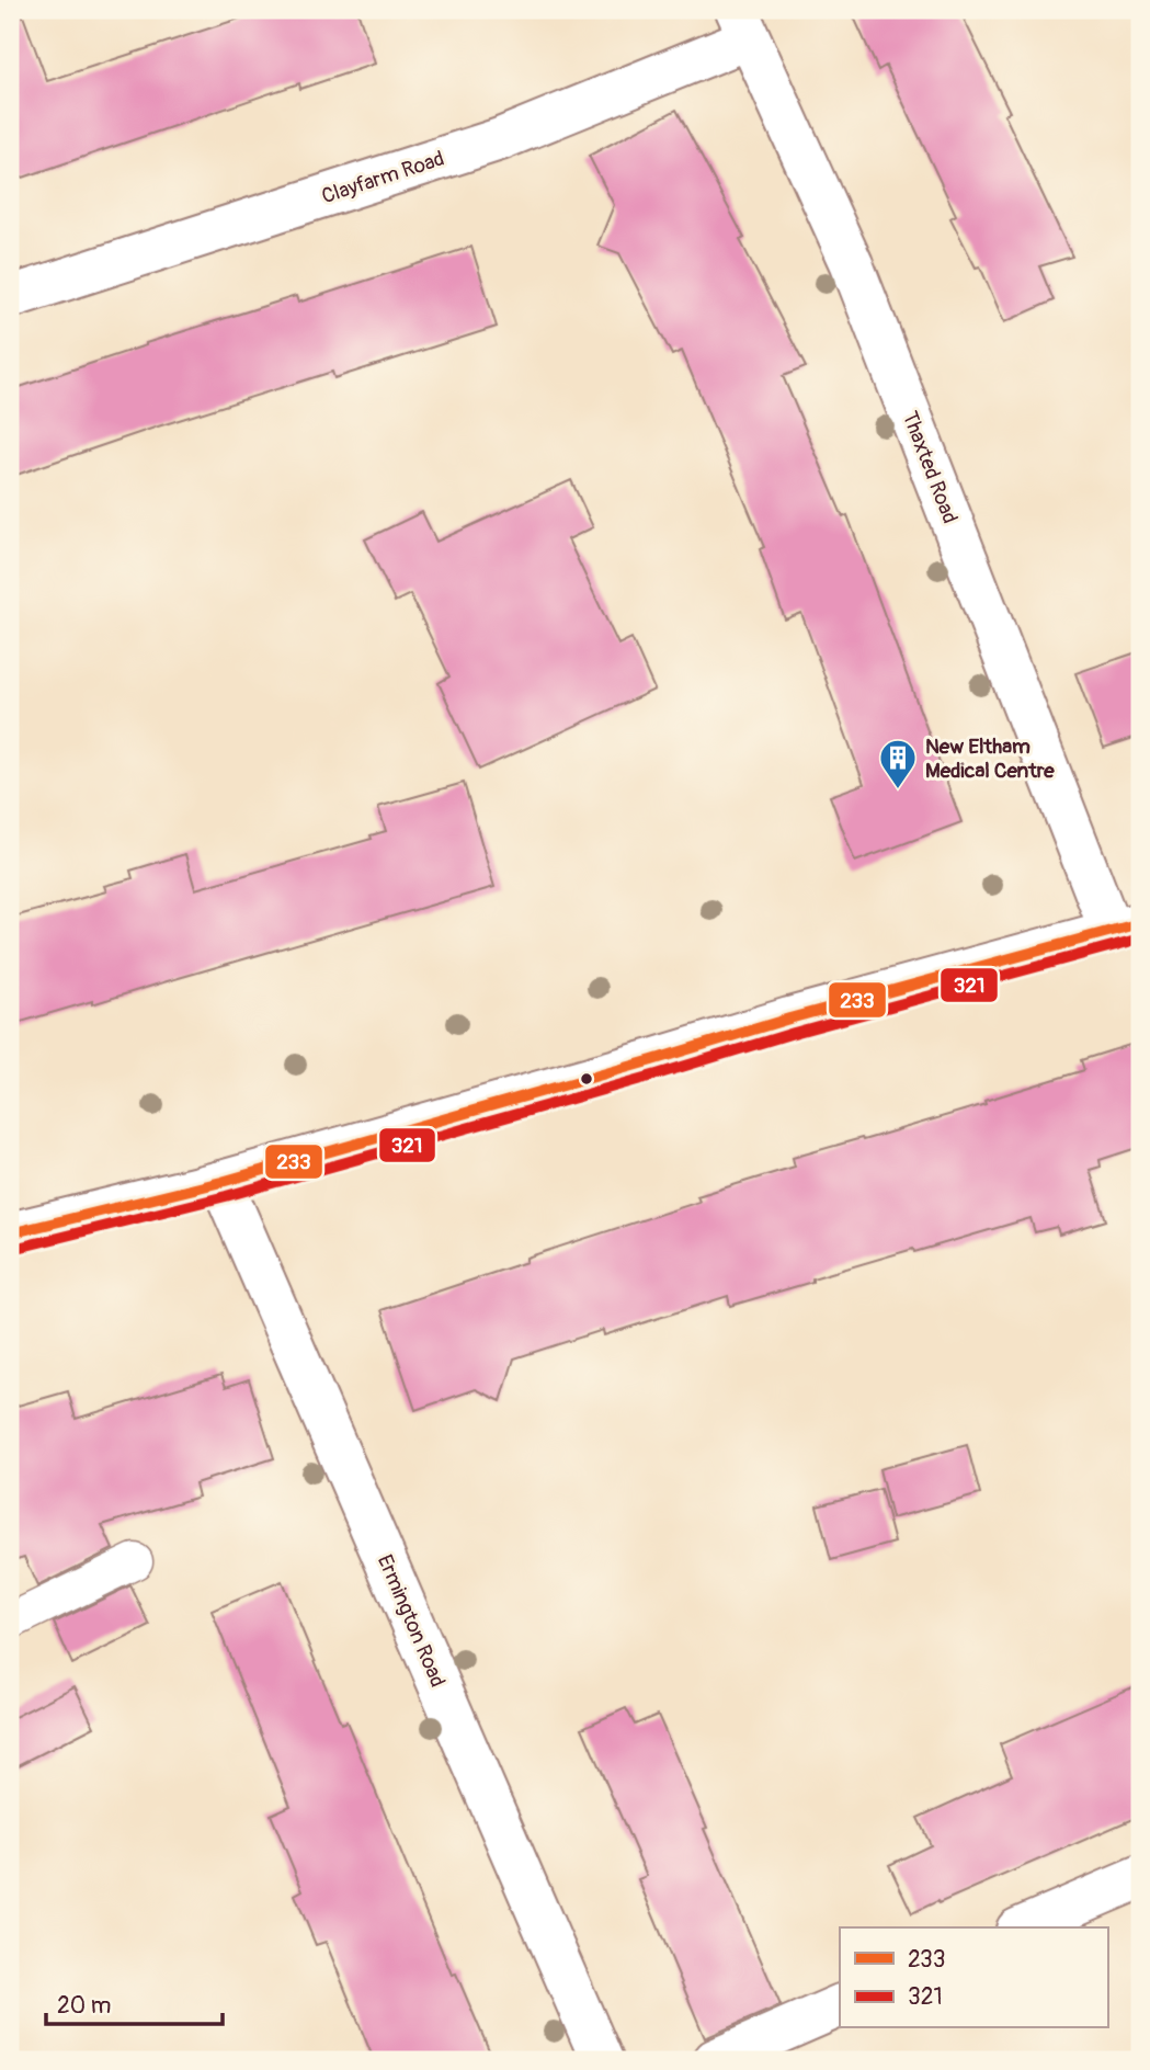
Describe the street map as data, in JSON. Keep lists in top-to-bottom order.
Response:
{
  "streets": {
    "street": ["Clayfarm Road", "Thaxted Road", "Ermington Road"]
  },
  "crossings": [
    ["Clayfarm Road", "Thaxted Road"]
  ],
  "places": {
    "building": ["New Eltham Medical Centre"]
  },
  "lines": ["transit line 233", "transit line 321"],
  "legend": ["233", "321"],
  "scale_bar": "20 m"
}
